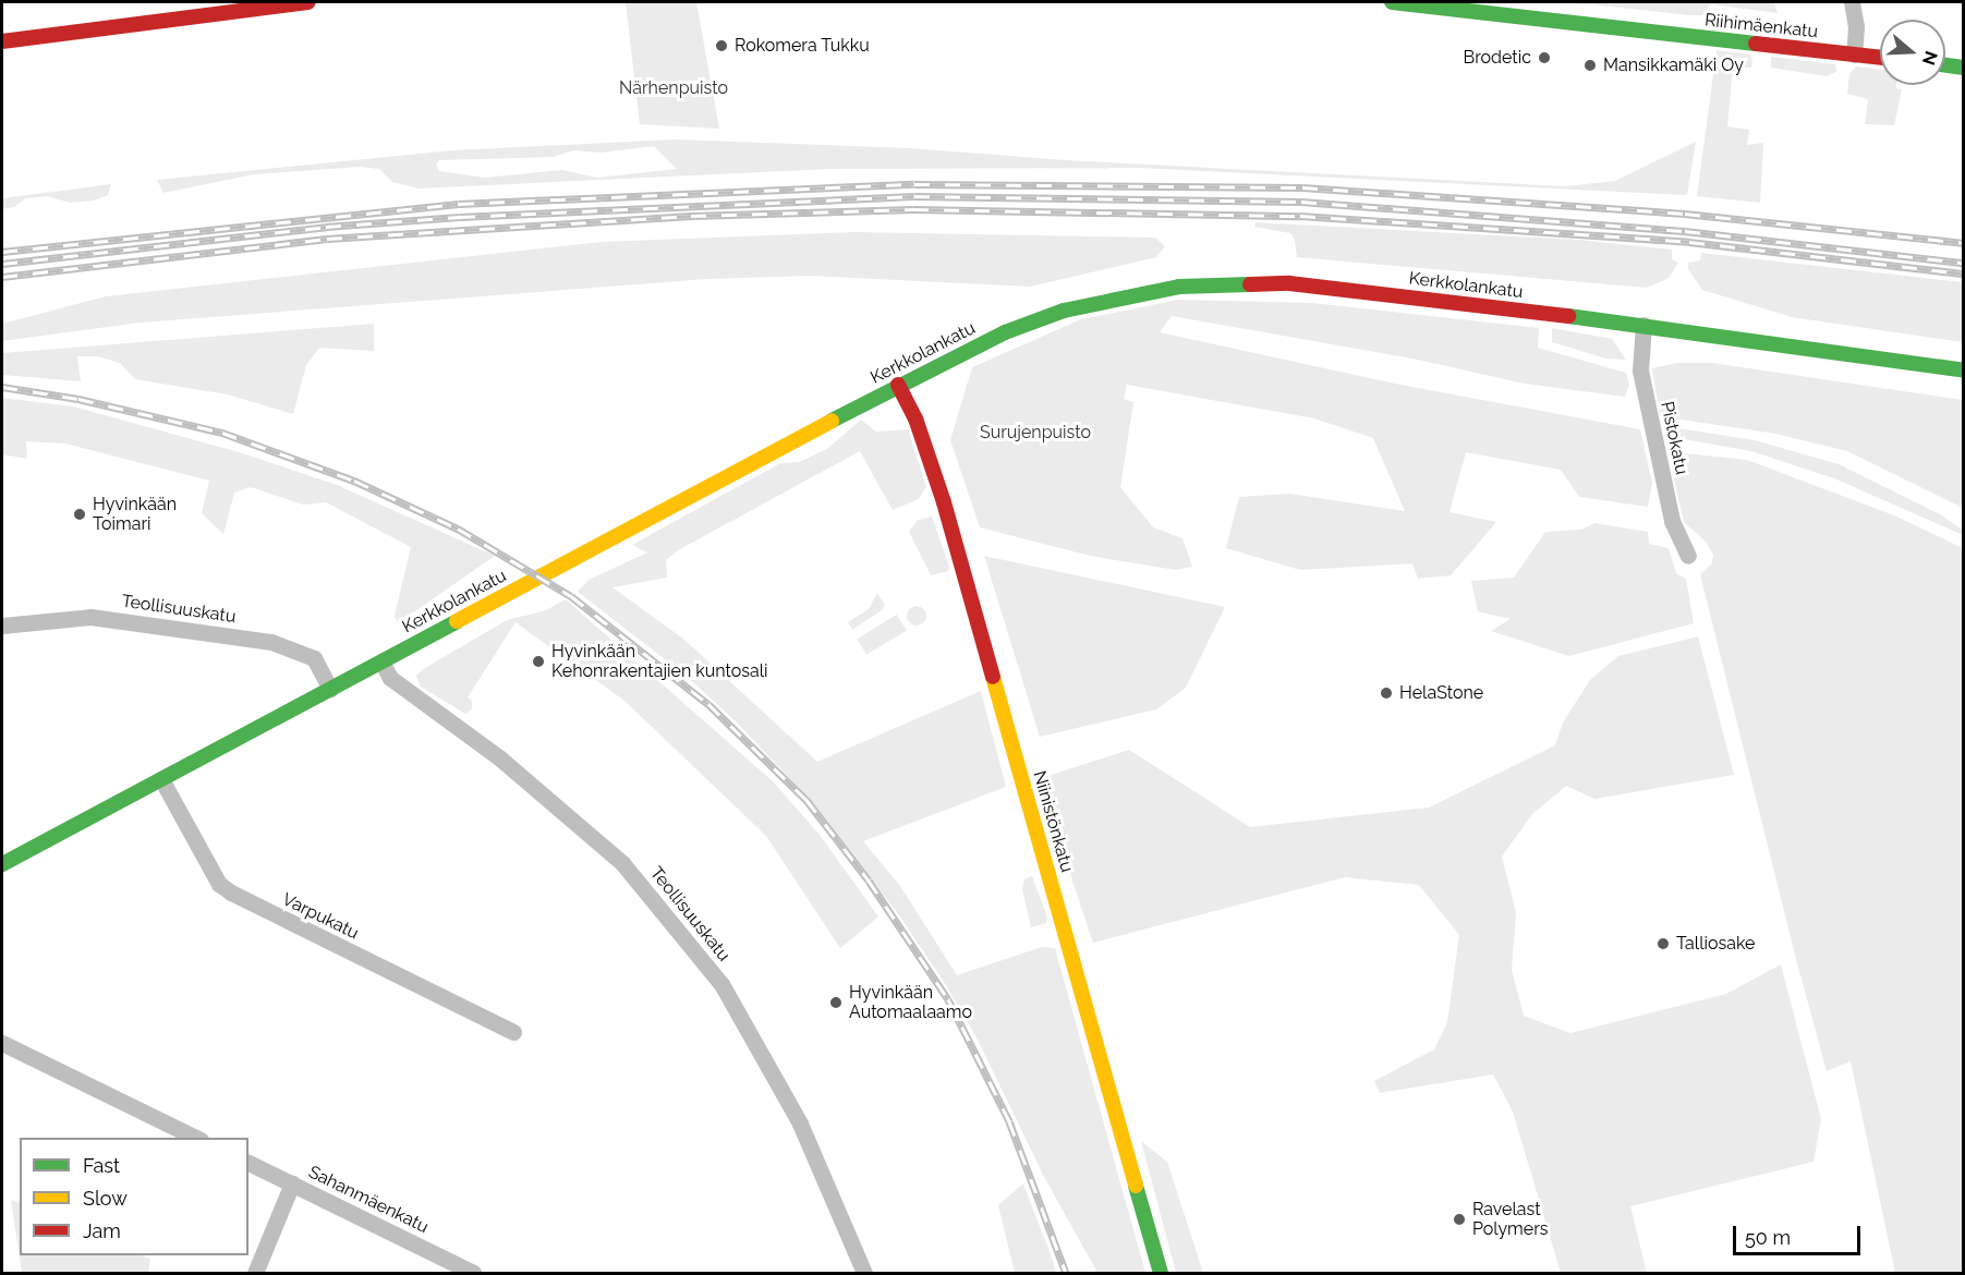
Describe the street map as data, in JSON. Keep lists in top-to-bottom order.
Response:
{
  "streets": {
    "main road": ["Riihimäenkatu", "Kerkkolankatu", "Niinistönkatu"],
    "street": [
      "Pistokatu",
      "Teollisuuskatu",
      "Varpukatu",
      "Sahanmäenkatu"
    ]
  },
  "crossings": [
    ["Kerkkolankatu", "Pistokatu"],
    ["Kerkkolankatu", "Teollisuuskatu"],
    ["Kerkkolankatu", "Niinistönkatu"],
    ["Kerkkolankatu", "Varpukatu"]
  ],
  "parks": ["Närhenpuisto", "Surujenpuisto"],
  "places": [
    "Rokomera Tukku",
    "Brodetic",
    "Mansikkamäki Oy",
    "Hyvinkään Toimari",
    "Hyvinkään Kehonrakentajien kuntosali",
    "HelaStone",
    "Talliosake",
    "Hyvinkään Automaalaamo",
    "Ravelast Polymers"
  ],
  "legend": ["Fast", "Slow", "Jam"],
  "scale_bar": "50 m",
  "north": "right"
}
